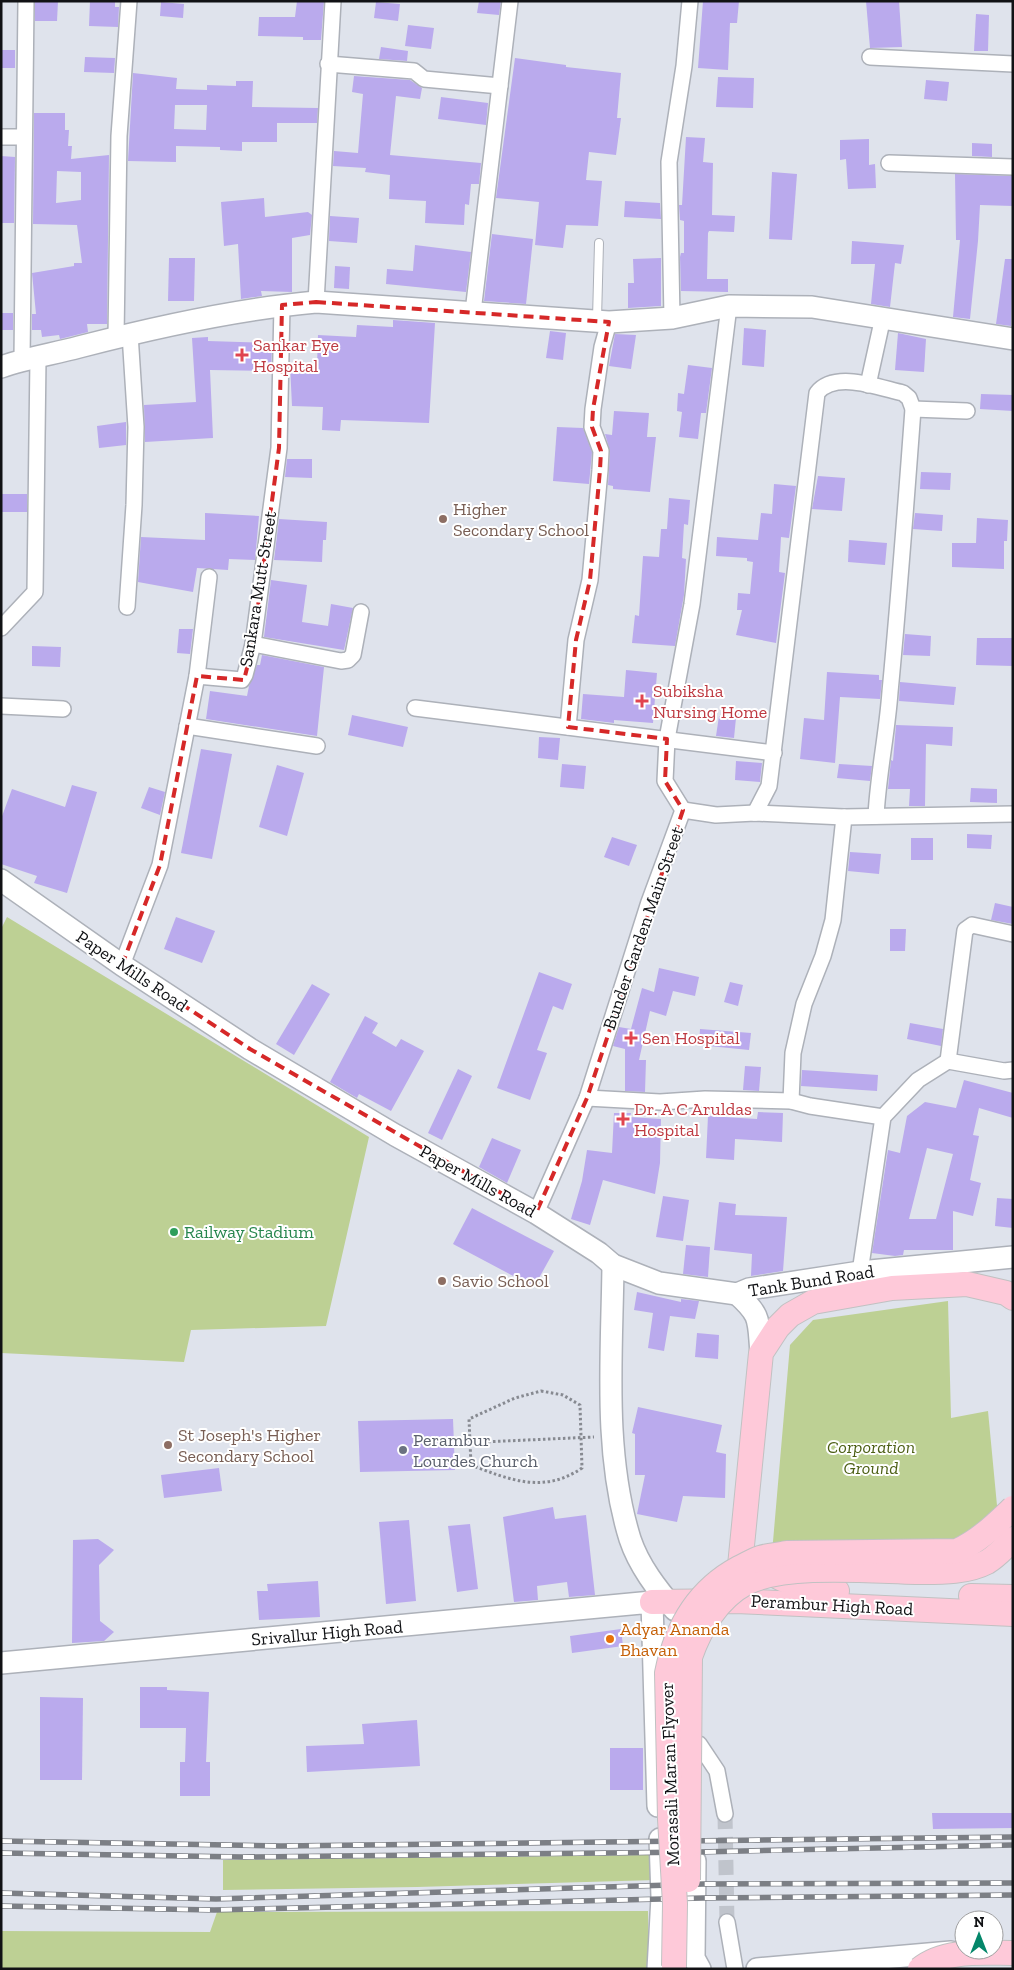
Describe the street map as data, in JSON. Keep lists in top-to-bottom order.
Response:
{
  "streets": {
    "main road": ["Perambur High Road", "Morasali Maran Flyover"],
    "street": [
      "Sankara Mutt Street",
      "Bunder Garden Main Street",
      "Paper Mills Road",
      "Tank Bund Road",
      "Srivallur High Road"
    ]
  },
  "crossings": [
    ["Bunder Garden Main Street", "Paper Mills Road"],
    ["Paper Mills Road", "Tank Bund Road"],
    ["Perambur High Road", "Srivallur High Road"]
  ],
  "parks": ["Corporation Ground"],
  "places": {
    "health": [
      "Sankar Eye Hospital",
      "Subiksha Nursing Home",
      "Sen Hospital",
      "Dr. A C Aruldas Hospital"
    ],
    "other": [
      "Higher Secondary School",
      "Railway Stadium",
      "Savio School",
      "St Joseph's Higher Secondary School",
      "Perambur Lourdes Church",
      "Adyar Ananda Bhavan"
    ]
  },
  "north": "top"
}
